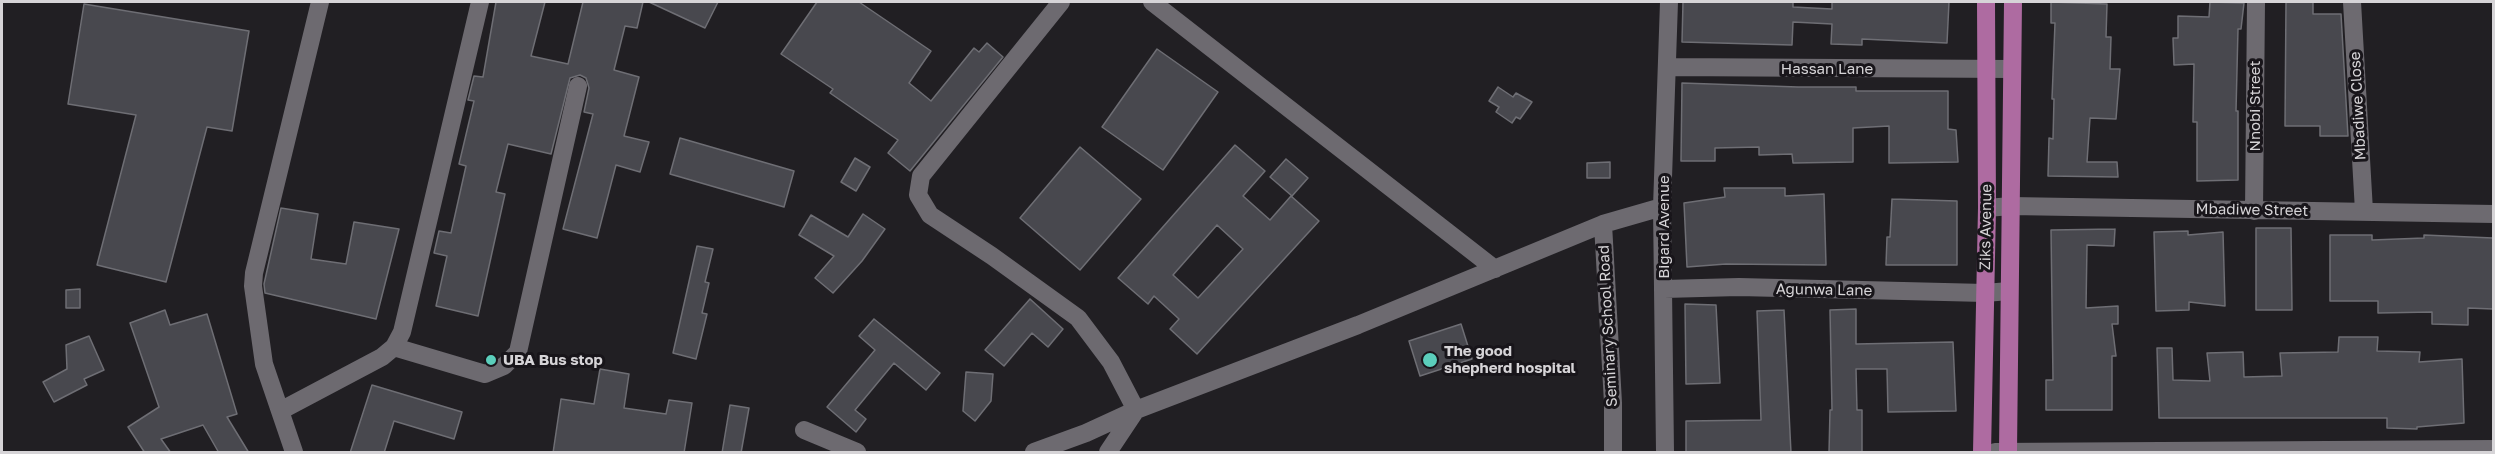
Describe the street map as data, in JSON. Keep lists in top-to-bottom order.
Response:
{
  "streets": {
    "main road": ["Ziks Avenue"],
    "street": [
      "Hassan Lane",
      "Nnobi Street",
      "Mbadiwe Close",
      "Mbadiwe Street",
      "Bigard Avenue",
      "Agunwa Lane",
      "Seminary School Road"
    ]
  },
  "crossings": [
    ["Hassan Lane", "Bigard Avenue"],
    ["Hassan Lane", "Ziks Avenue"],
    ["Nnobi Street", "Mbadiwe Street"],
    ["Mbadiwe Close", "Mbadiwe Street"],
    ["Mbadiwe Street", "Ziks Avenue"],
    ["Bigard Avenue", "Agunwa Lane"],
    ["Bigard Avenue", "Seminary School Road"],
    ["Ziks Avenue", "Agunwa Lane"]
  ],
  "places": ["UBA Bus stop", "The good shepherd hospital"]
}
